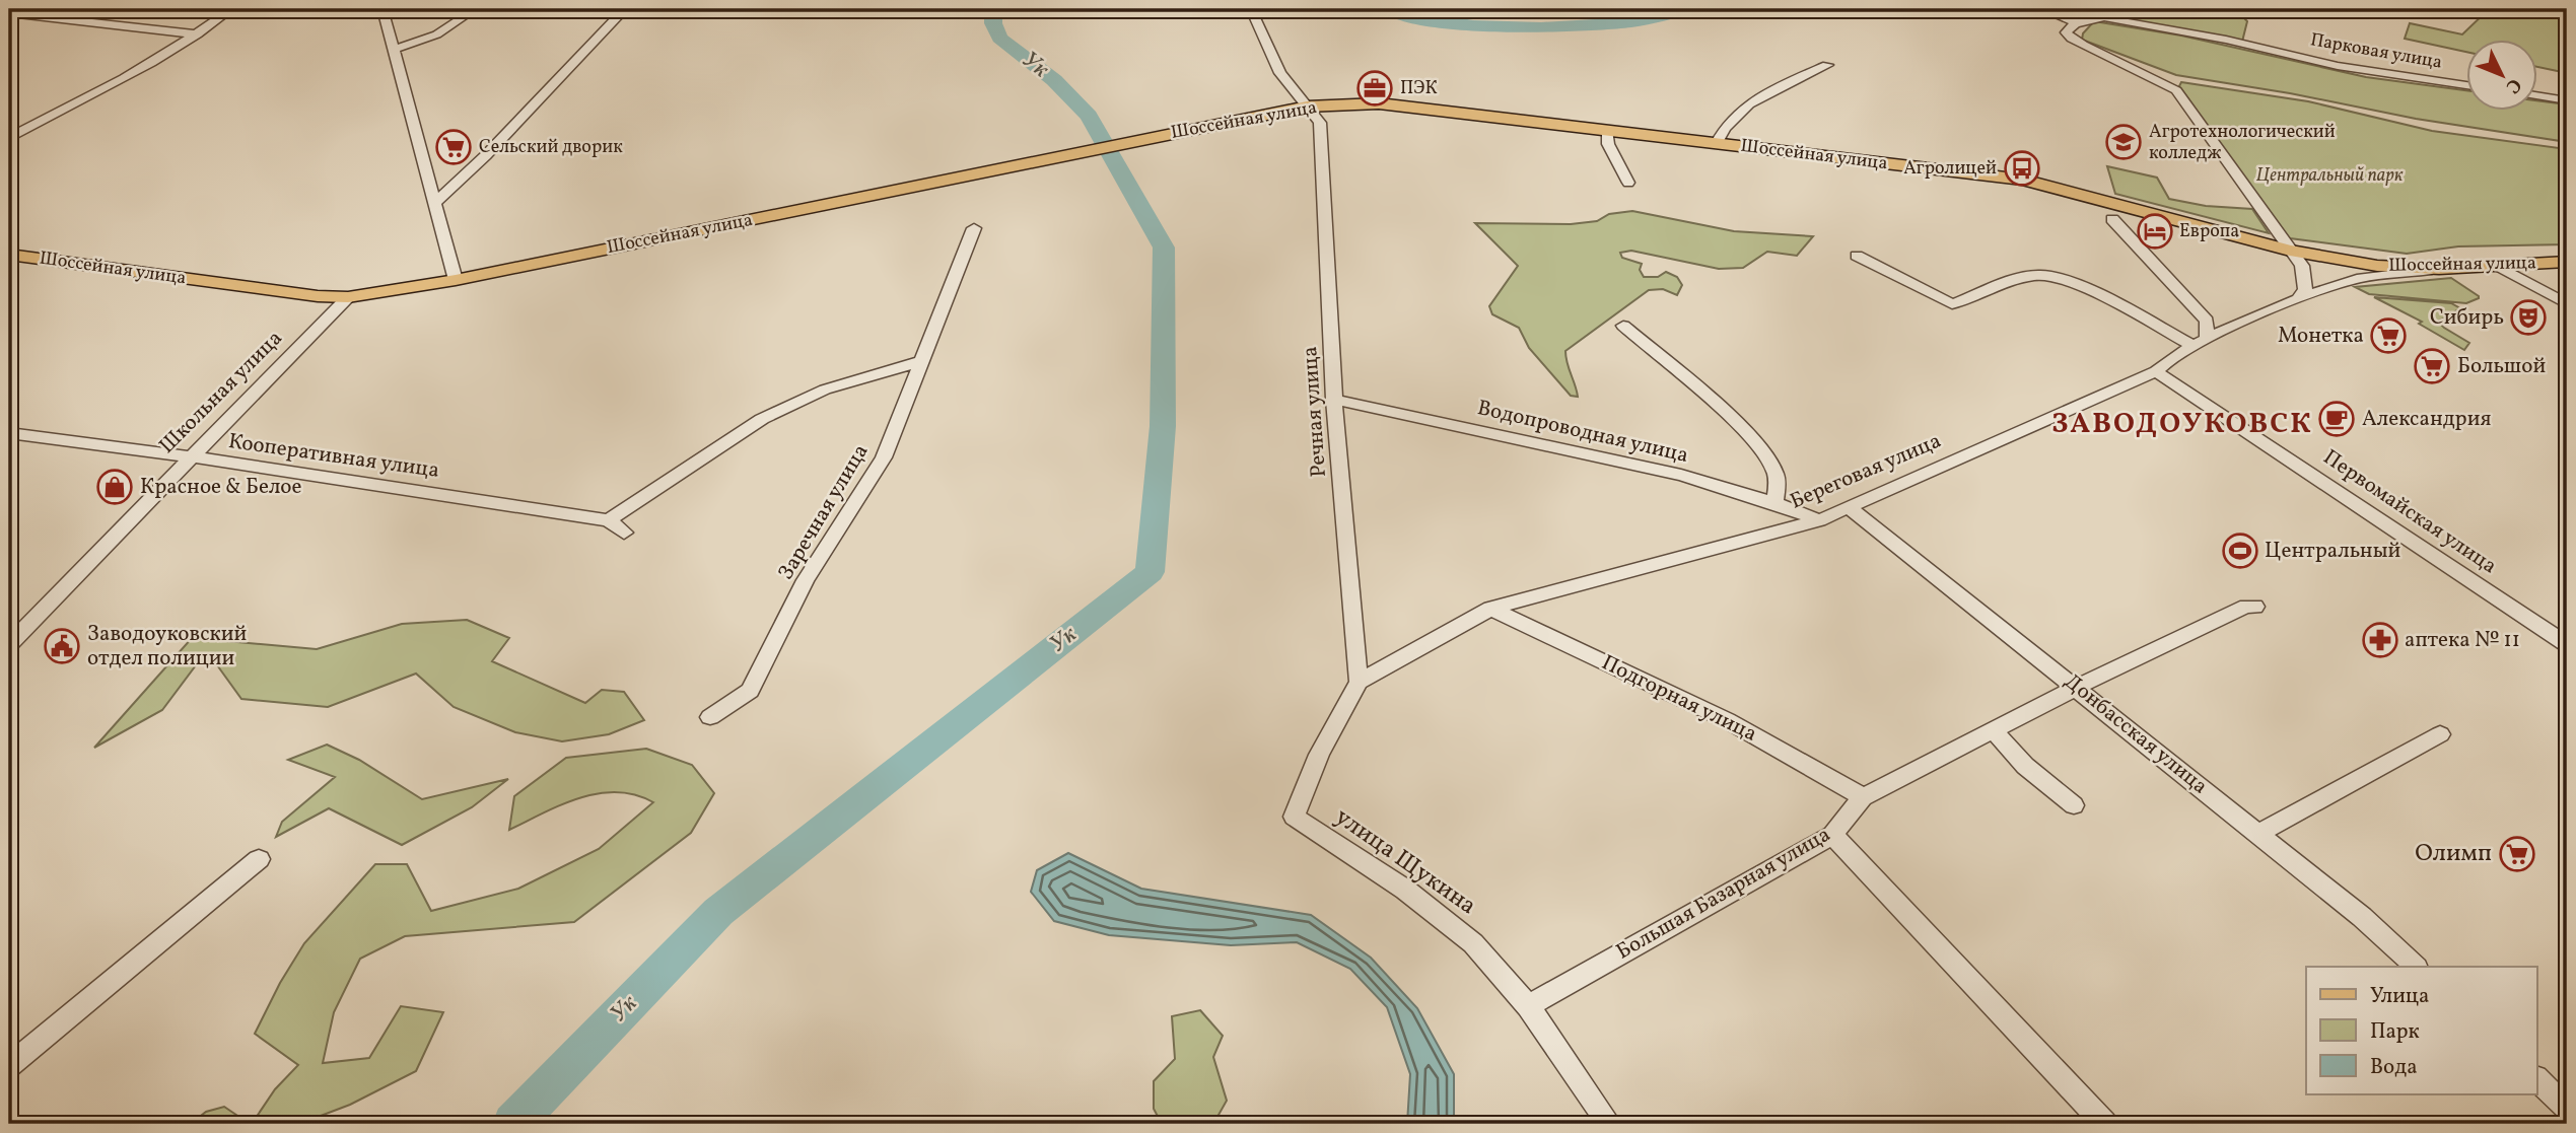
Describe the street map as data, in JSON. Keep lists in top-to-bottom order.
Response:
{
  "streets": {
    "main road": ["Шоссейная улица"],
    "street": [
      "Парковая улица",
      "Школьная улица",
      "Речная улица",
      "Водопроводная улица",
      "Кооперативная улица",
      "Береговая улица",
      "Заречная улица",
      "Первомайская улица",
      "Подгорная улица",
      "Донбасская улица",
      "улица Щукина",
      "Большая Базарная улица"
    ]
  },
  "crossings": [
    ["Шоссейная улица", "Школьная улица"],
    ["Шоссейная улица", "Речная улица"],
    ["Шоссейная улица", "Береговая улица"],
    ["Школьная улица", "Кооперативная улица"],
    ["Речная улица", "Водопроводная улица"],
    ["Речная улица", "Береговая улица"],
    ["Речная улица", "улица Щукина"],
    ["Водопроводная улица", "Береговая улица"],
    ["Береговая улица", "Первомайская улица"],
    ["Береговая улица", "Подгорная улица"],
    ["Береговая улица", "Донбасская улица"],
    ["Береговая улица", "улица Щукина"],
    ["Подгорная улица", "Большая Базарная улица"],
    ["Донбасская улица", "Большая Базарная улица"],
    ["улица Щукина", "Большая Базарная улица"]
  ],
  "districts": ["ЗАВОДОУКОВСК"],
  "water": ["Ук"],
  "parks": ["Центральный парк"],
  "places": {
    "office": ["ПЭК"],
    "school or university": ["Агротехнологический колледж"],
    "supermarket": [
      "Сельский дворик",
      "Монетка",
      "Большой",
      "Олимп"
    ],
    "bus stop": ["Агролицей"],
    "hotel": ["Европа"],
    "theatre": ["Сибирь"],
    "cafe": ["Александрия"],
    "shop": ["Красное & Белое"],
    "sports": ["Центральный"],
    "pharmacy": ["аптека № 11"],
    "public building": ["Заводоуковский отдел полиции"]
  },
  "legend": ["Улица", "Парк", "Вода"],
  "north": "bottom right"
}
